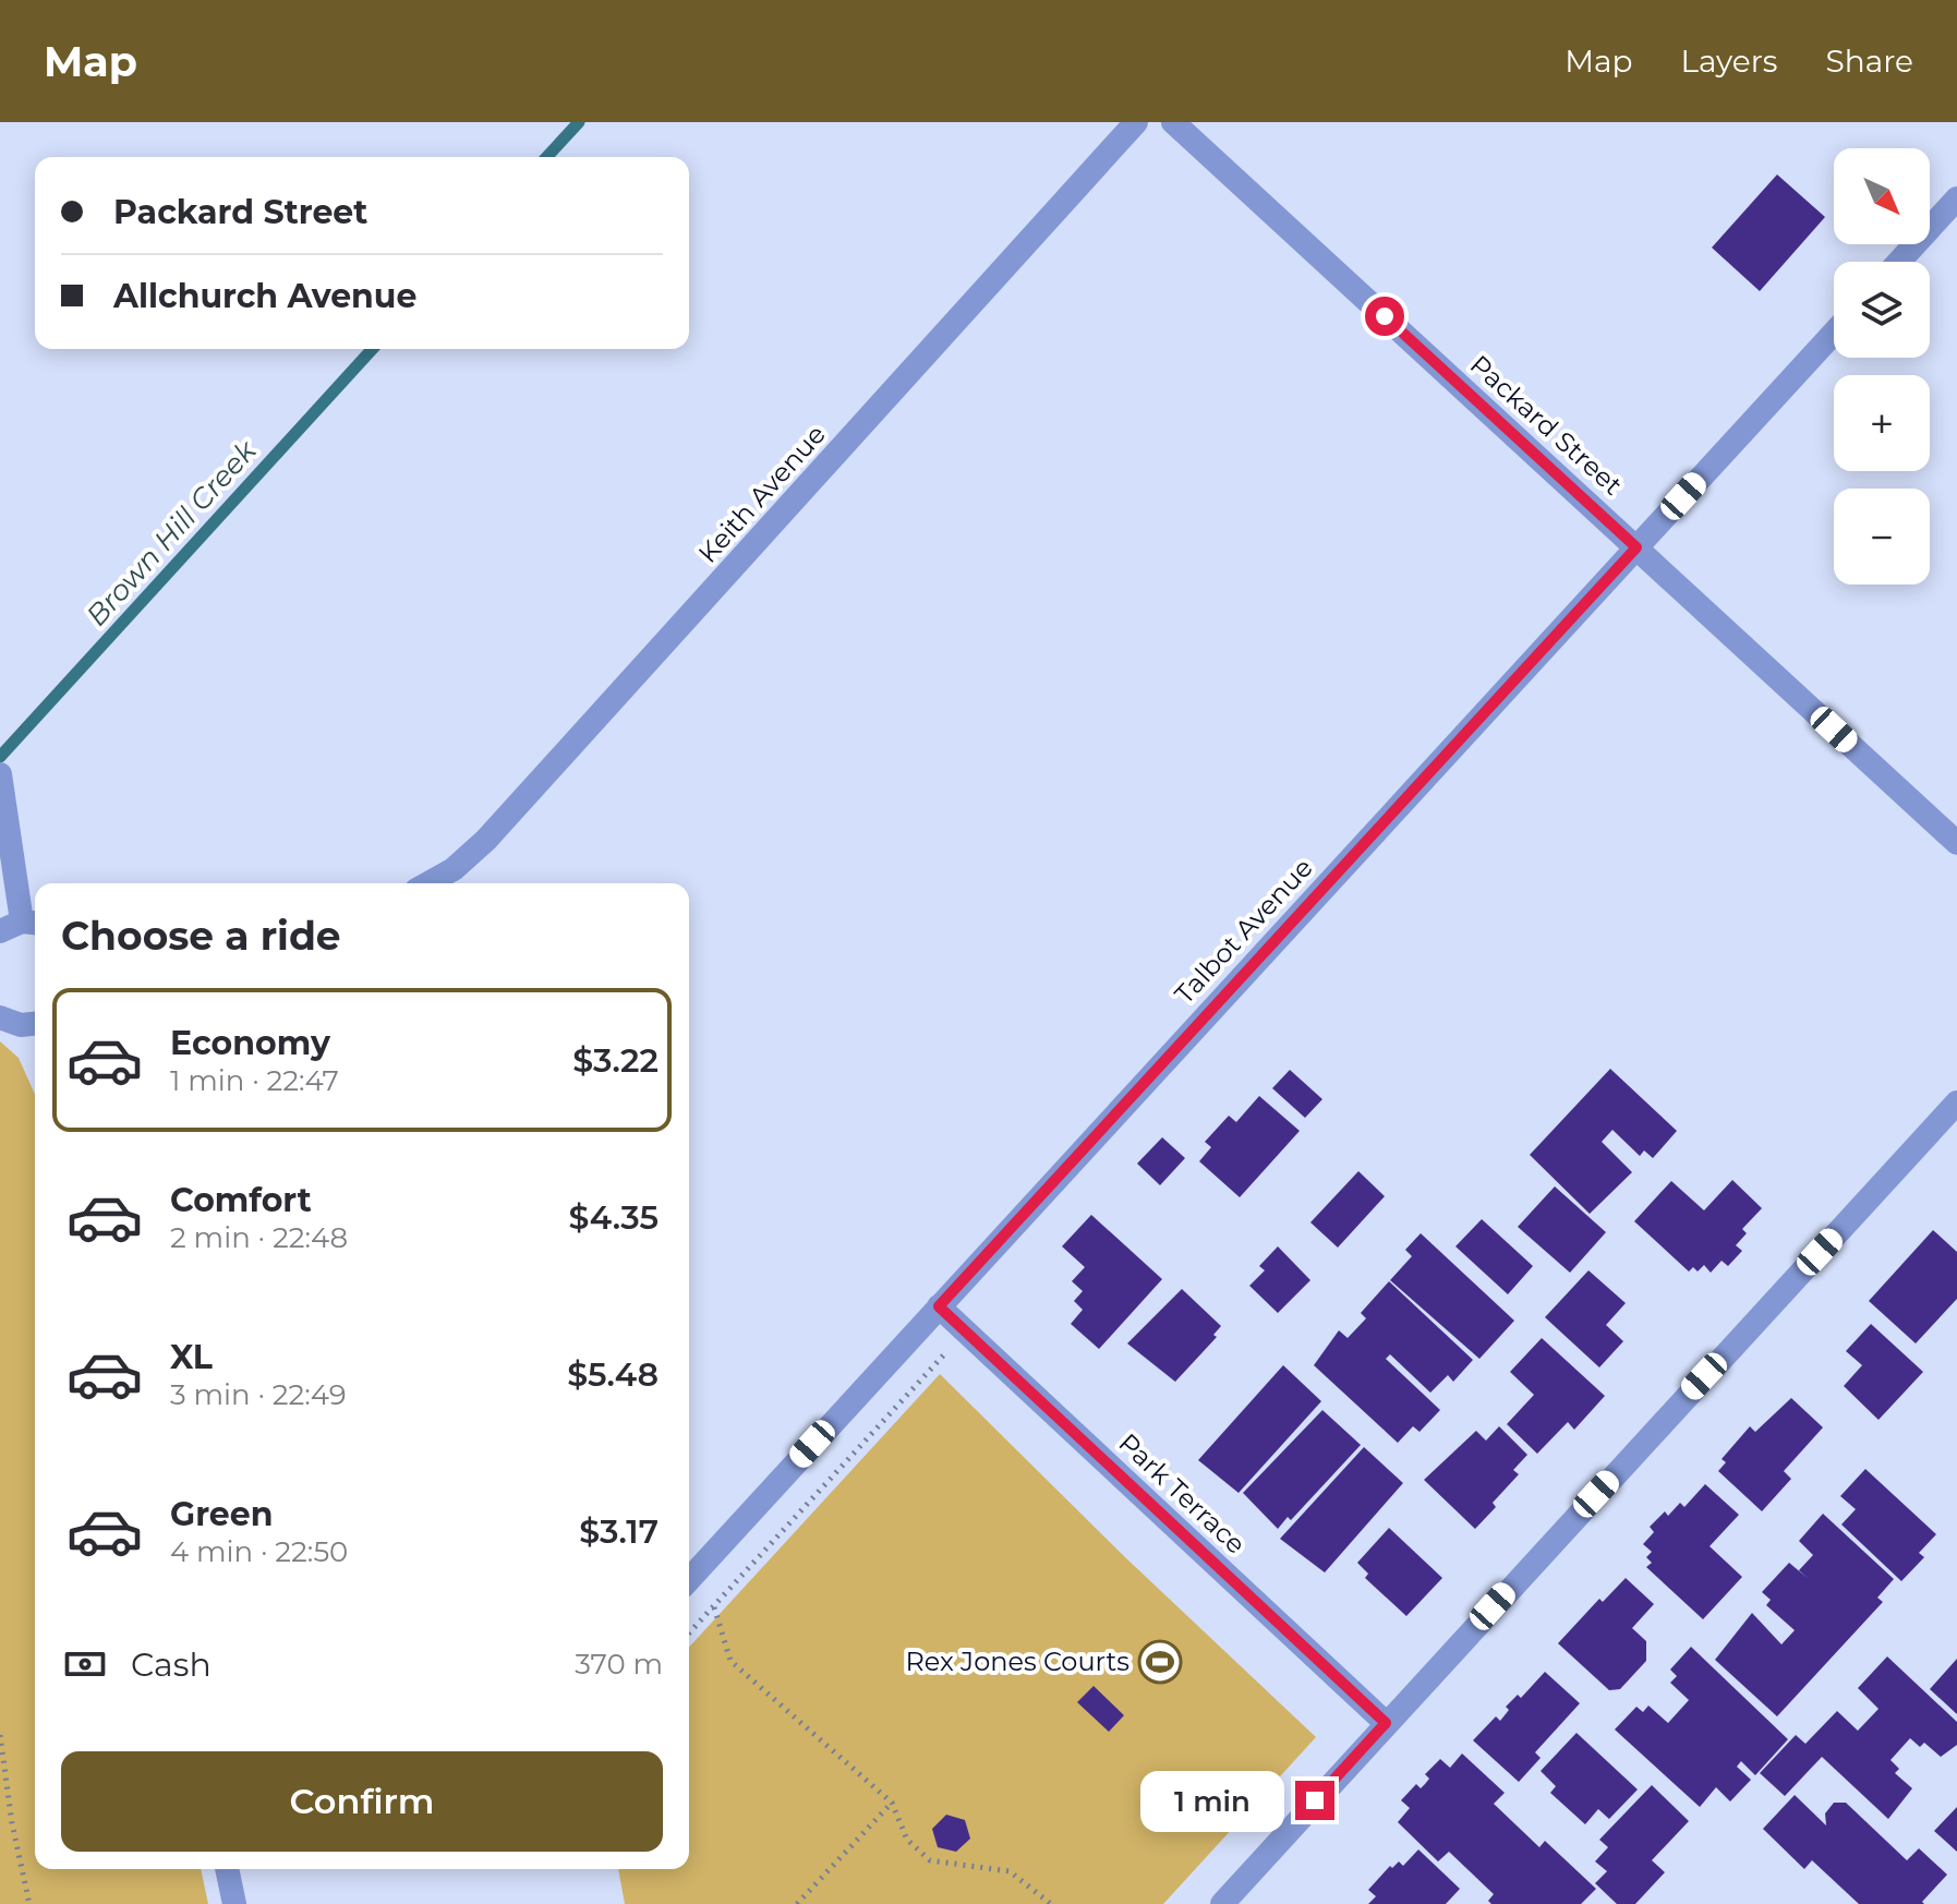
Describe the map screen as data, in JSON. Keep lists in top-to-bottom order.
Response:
{
  "streets": {
    "street": [
      "Packard Street",
      "Keith Avenue",
      "Talbot Avenue",
      "Park Terrace"
    ]
  },
  "crossings": [
    ["Packard Street", "Talbot Avenue"],
    ["Talbot Avenue", "Park Terrace"]
  ],
  "water": ["Brown Hill Creek"],
  "places": {
    "sports": ["Rex Jones Courts"]
  },
  "north": "bottom right",
  "page": {
    "header": "Map",
    "nav": ["Map", "Layers", "Share"],
    "map_buttons": ["+", "−"],
    "banner": ["Packard Street", "Allchurch Avenue"],
    "heading": "Choose a ride",
    "list": [
      {
        "name": "Economy",
        "note": "1 min · 22:47",
        "value": "$3.22"
      },
      {
        "name": "Comfort",
        "note": "2 min · 22:48",
        "value": "$4.35"
      },
      {
        "name": "XL",
        "note": "3 min · 22:49",
        "value": "$5.48"
      },
      {
        "name": "Green",
        "note": "4 min · 22:50",
        "value": "$3.17"
      }
    ],
    "pay": ["Cash", "370 m"],
    "buttons": "Confirm",
    "bubble": "1 min"
  }
}
